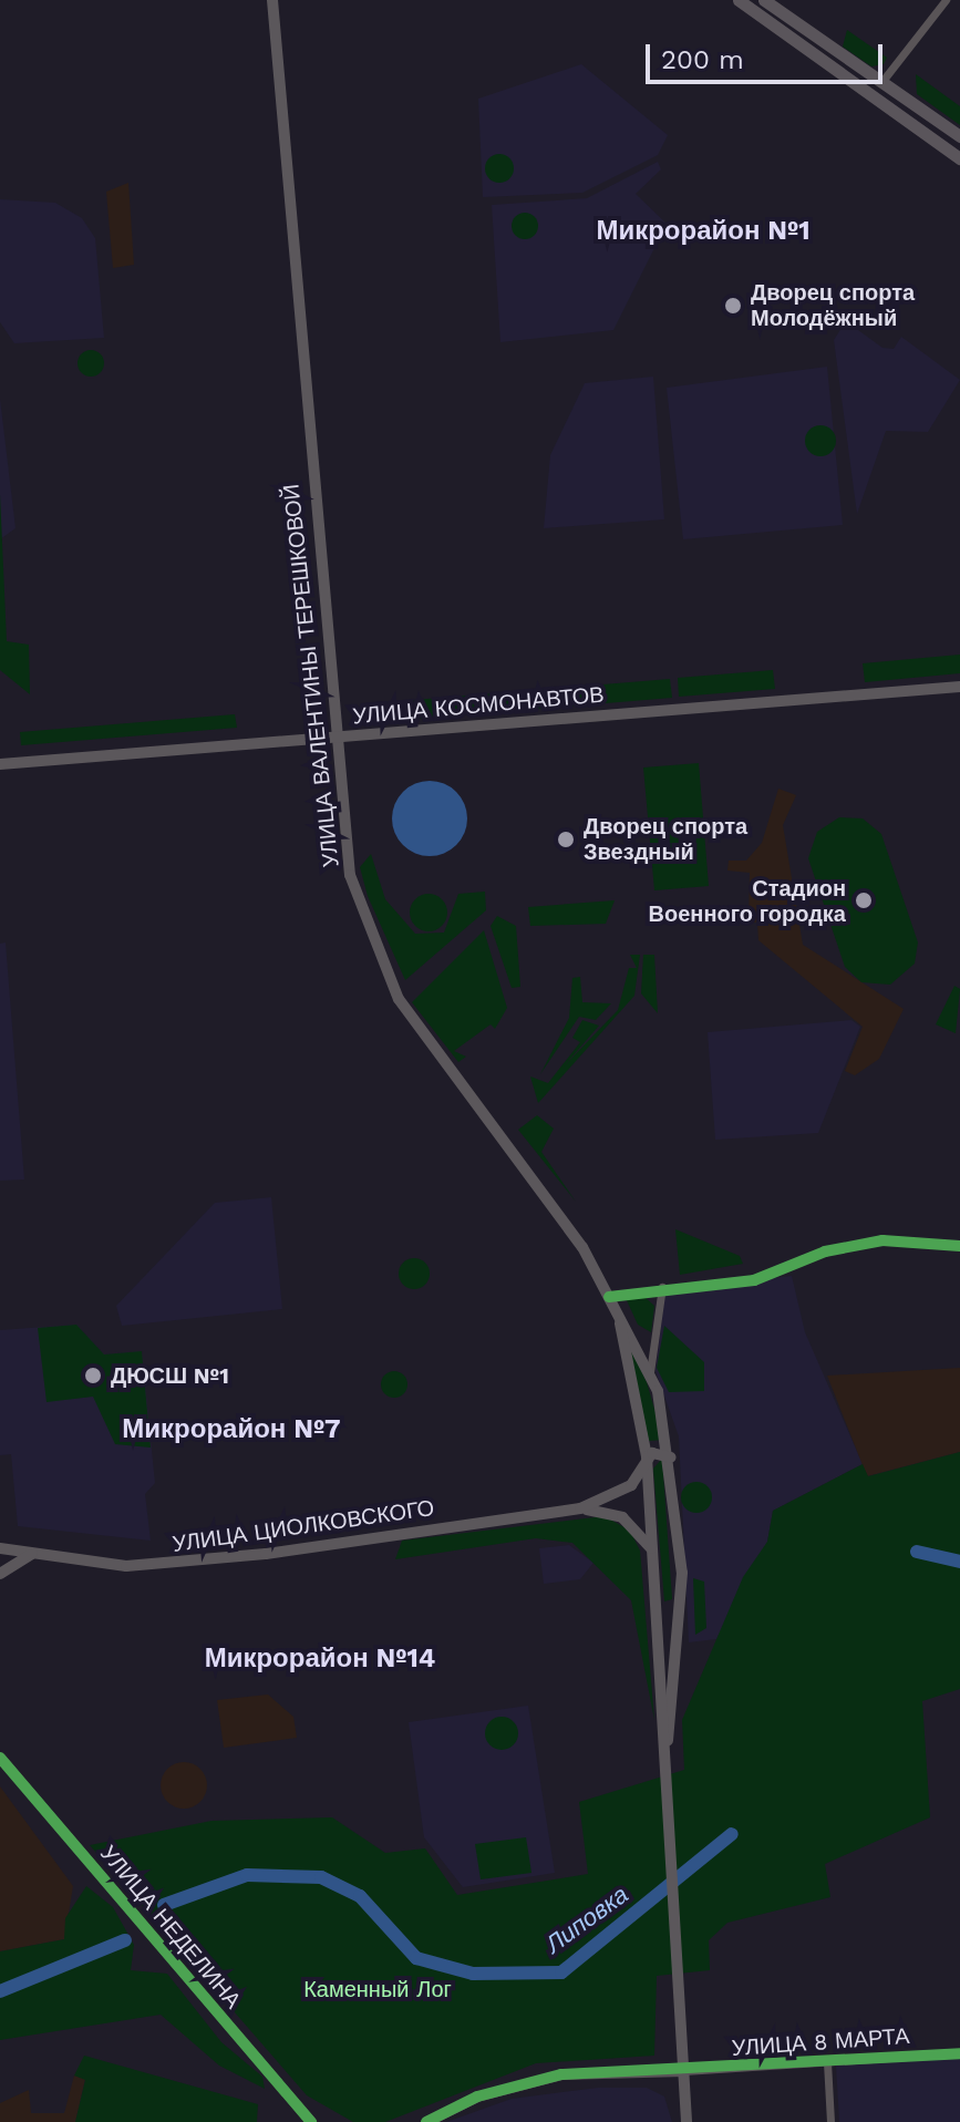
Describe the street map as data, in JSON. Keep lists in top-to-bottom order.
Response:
{
  "streets": {
    "main road": ["УЛИЦА ВАЛЕНТИНЫ ТЕРЕШКОВОЙ", "УЛИЦА КОСМОНАВТОВ", "УЛИЦА ЦИОЛКОВСКОГО"],
    "street": ["УЛИЦА НЕДЕЛИНА", "УЛИЦА 8 МАРТА"]
  },
  "crossings": [
    ["УЛИЦА ВАЛЕНТИНЫ ТЕРЕШКОВОЙ", "УЛИЦА КОСМОНАВТОВ"],
    ["УЛИЦА ВАЛЕНТИНЫ ТЕРЕШКОВОЙ", "УЛИЦА 8 МАРТА"]
  ],
  "districts": ["Микрорайон №1", "Микрорайон №7", "Микрорайон №14"],
  "water": ["Липовка"],
  "parks": ["Каменный Лог"],
  "places": [
    "Дворец спорта Молодёжный",
    "Дворец спорта Звездный",
    "Стадион Военного городка",
    "ДЮСШ №1"
  ],
  "scale_bar": "200 m"
}
